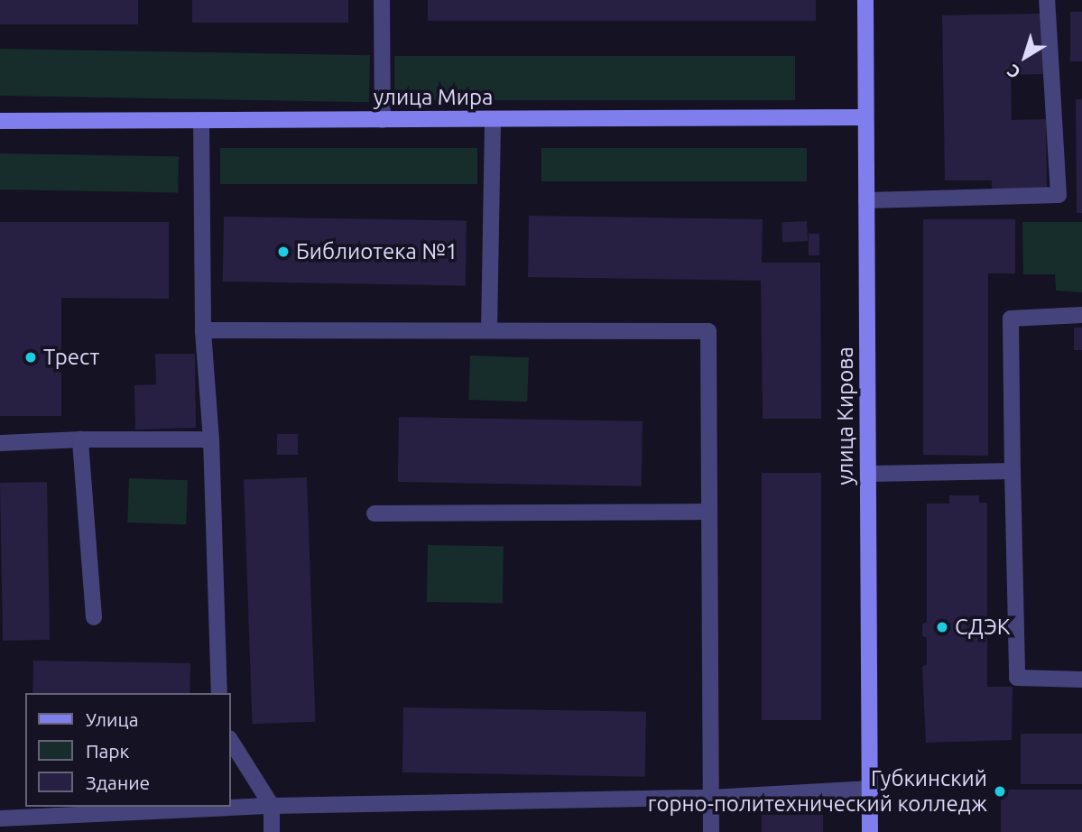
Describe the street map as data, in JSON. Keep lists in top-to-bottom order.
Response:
{
  "streets": {
    "street": ["улица Мира", "улица Кирова"]
  },
  "crossings": [
    ["улица Мира", "улица Кирова"]
  ],
  "places": [
    "Библиотека №1",
    "Трест",
    "СДЭК",
    "Губкинский горно-политехнический колледж"
  ],
  "legend": ["Улица", "Парк", "Здание"],
  "north": "bottom left"
}
